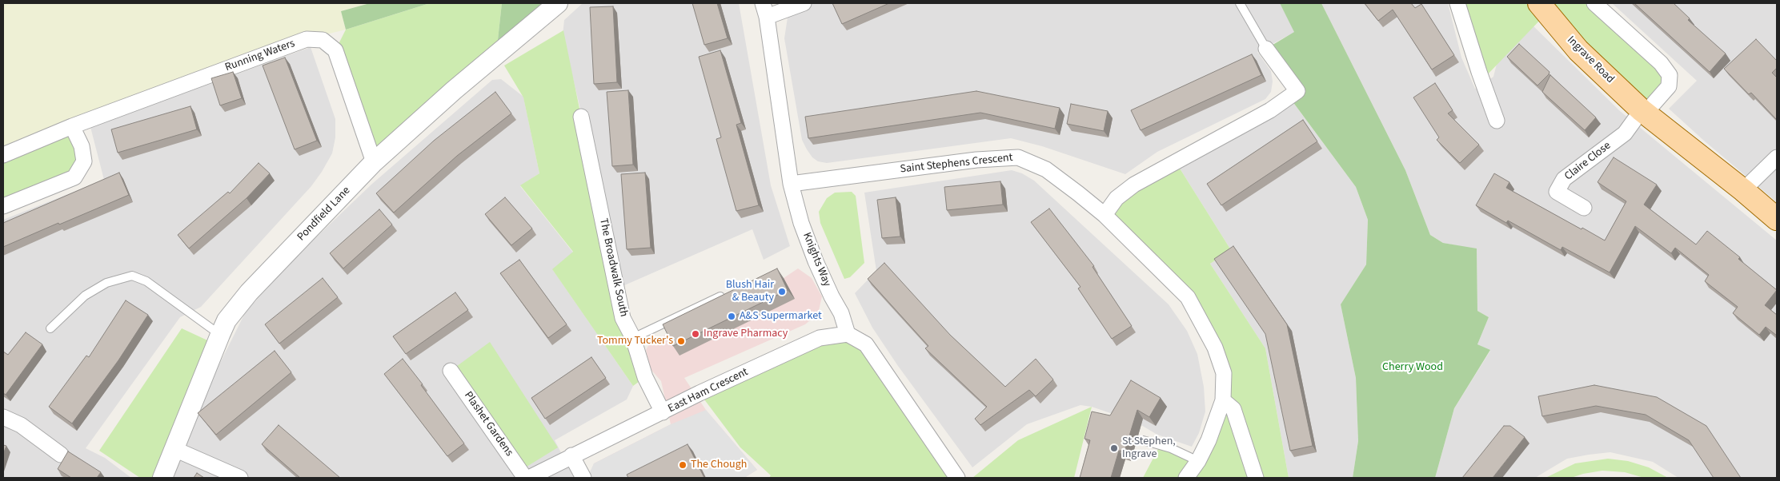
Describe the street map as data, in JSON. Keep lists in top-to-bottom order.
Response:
{
  "streets": {
    "main road": ["Ingrave Road"],
    "street": [
      "Running Waters",
      "Claire Close",
      "Saint Stephens Crescent",
      "Pondfield Lane",
      "Knights Way",
      "The Broadwalk South",
      "East Ham Crescent",
      "Plashet Gardens"
    ]
  },
  "crossings": [
    ["Running Waters", "Pondfield Lane"],
    ["Ingrave Road", "Claire Close"],
    ["Saint Stephens Crescent", "Knights Way"],
    ["Knights Way", "East Ham Crescent"],
    ["The Broadwalk South", "East Ham Crescent"]
  ],
  "parks": ["Cherry Wood"],
  "places": [
    "Blush Hair & Beauty",
    "A&S Supermarket",
    "Ingrave Pharmacy",
    "Tommy Tucker's",
    "St Stephen, Ingrave",
    "The Chough"
  ]
}
